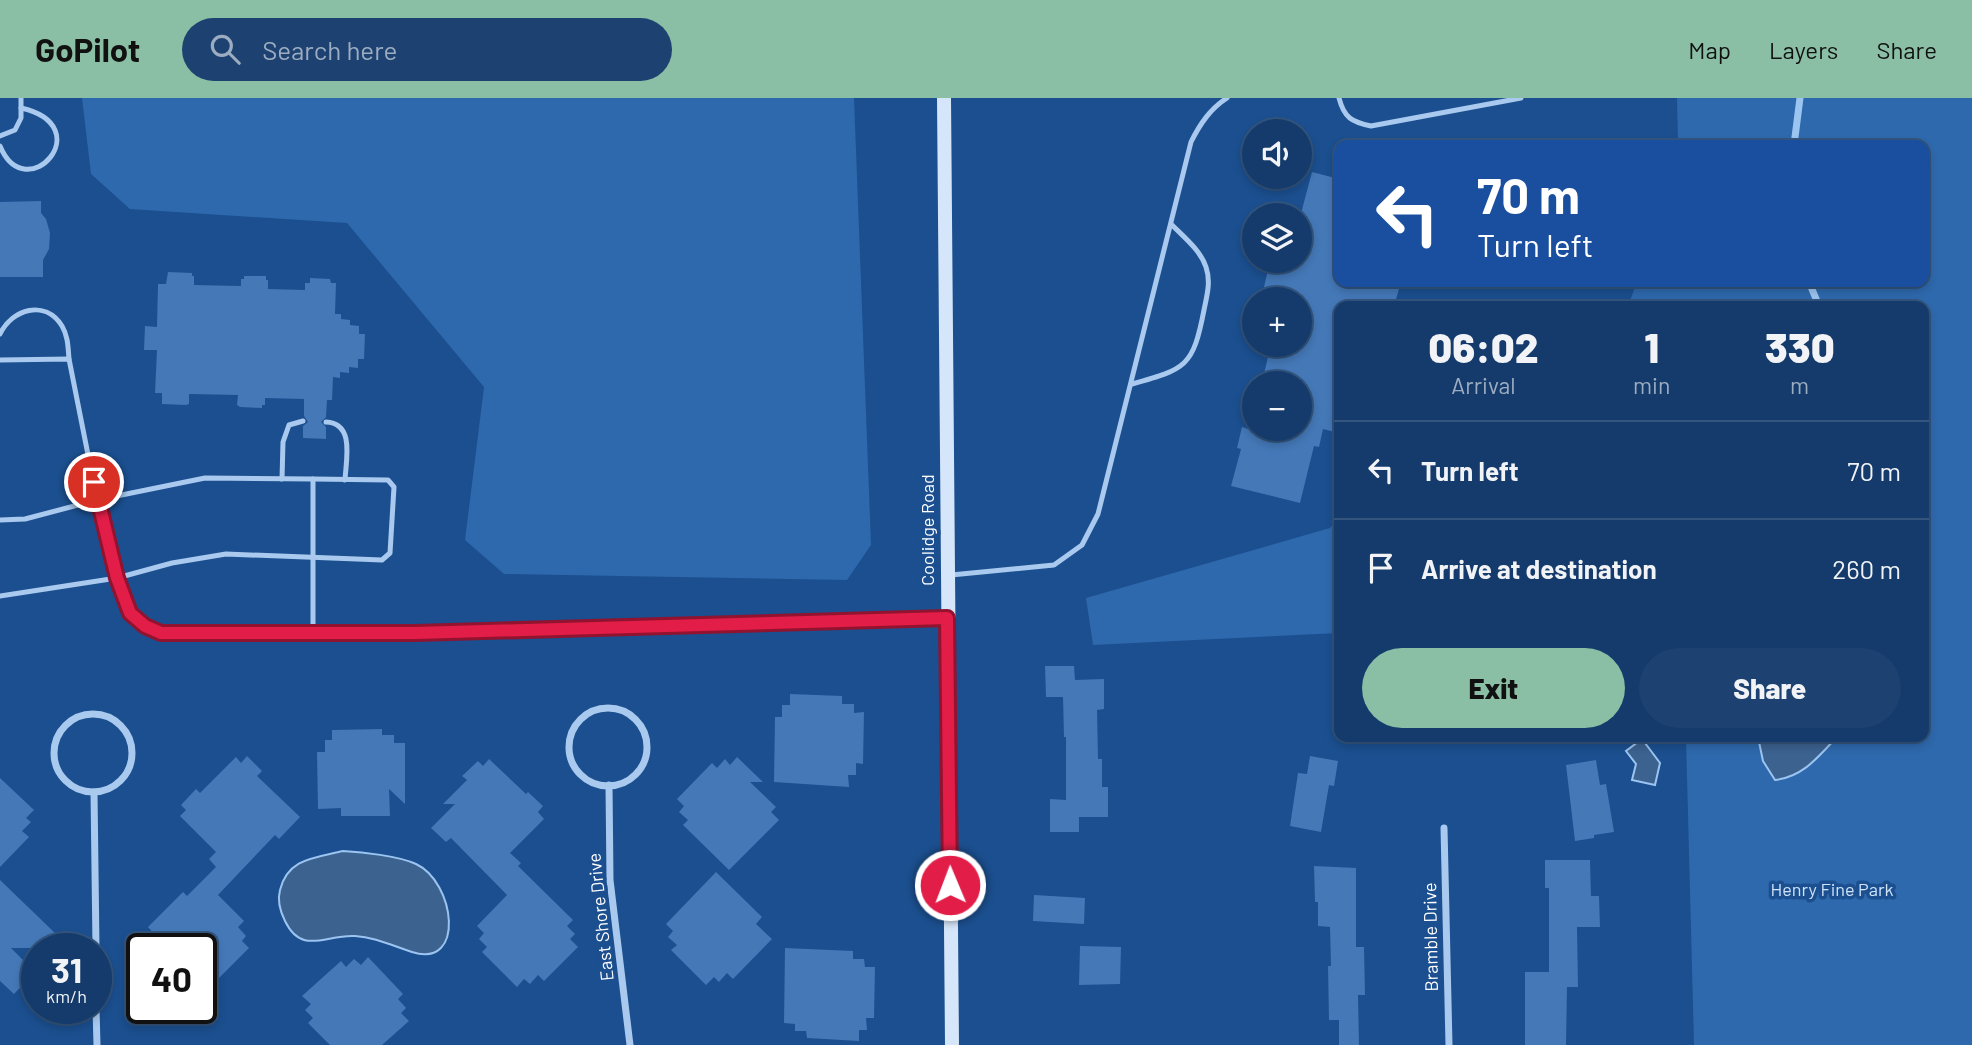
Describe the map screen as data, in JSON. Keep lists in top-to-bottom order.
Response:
{
  "streets": {
    "street": ["Coolidge Road", "East Shore Drive", "Bramble Drive"]
  },
  "parks": ["Henry Fine Park"],
  "page": {
    "header": "GoPilot",
    "search": "Search here",
    "nav": ["Map", "Layers", "Share"],
    "map_buttons": ["+", "−"],
    "turn": ["70 m", "Turn left"],
    "eta": [
      "06:02",
      "Arrival",
      "1",
      "min",
      "330",
      "m"
    ],
    "list": [
      {
        "name": "Turn left",
        "value": "70 m"
      },
      {
        "name": "Arrive at destination",
        "value": "260 m"
      }
    ],
    "buttons": ["Exit", "Share"],
    "speed": "31 km/h",
    "limit": "40"
  }
}
